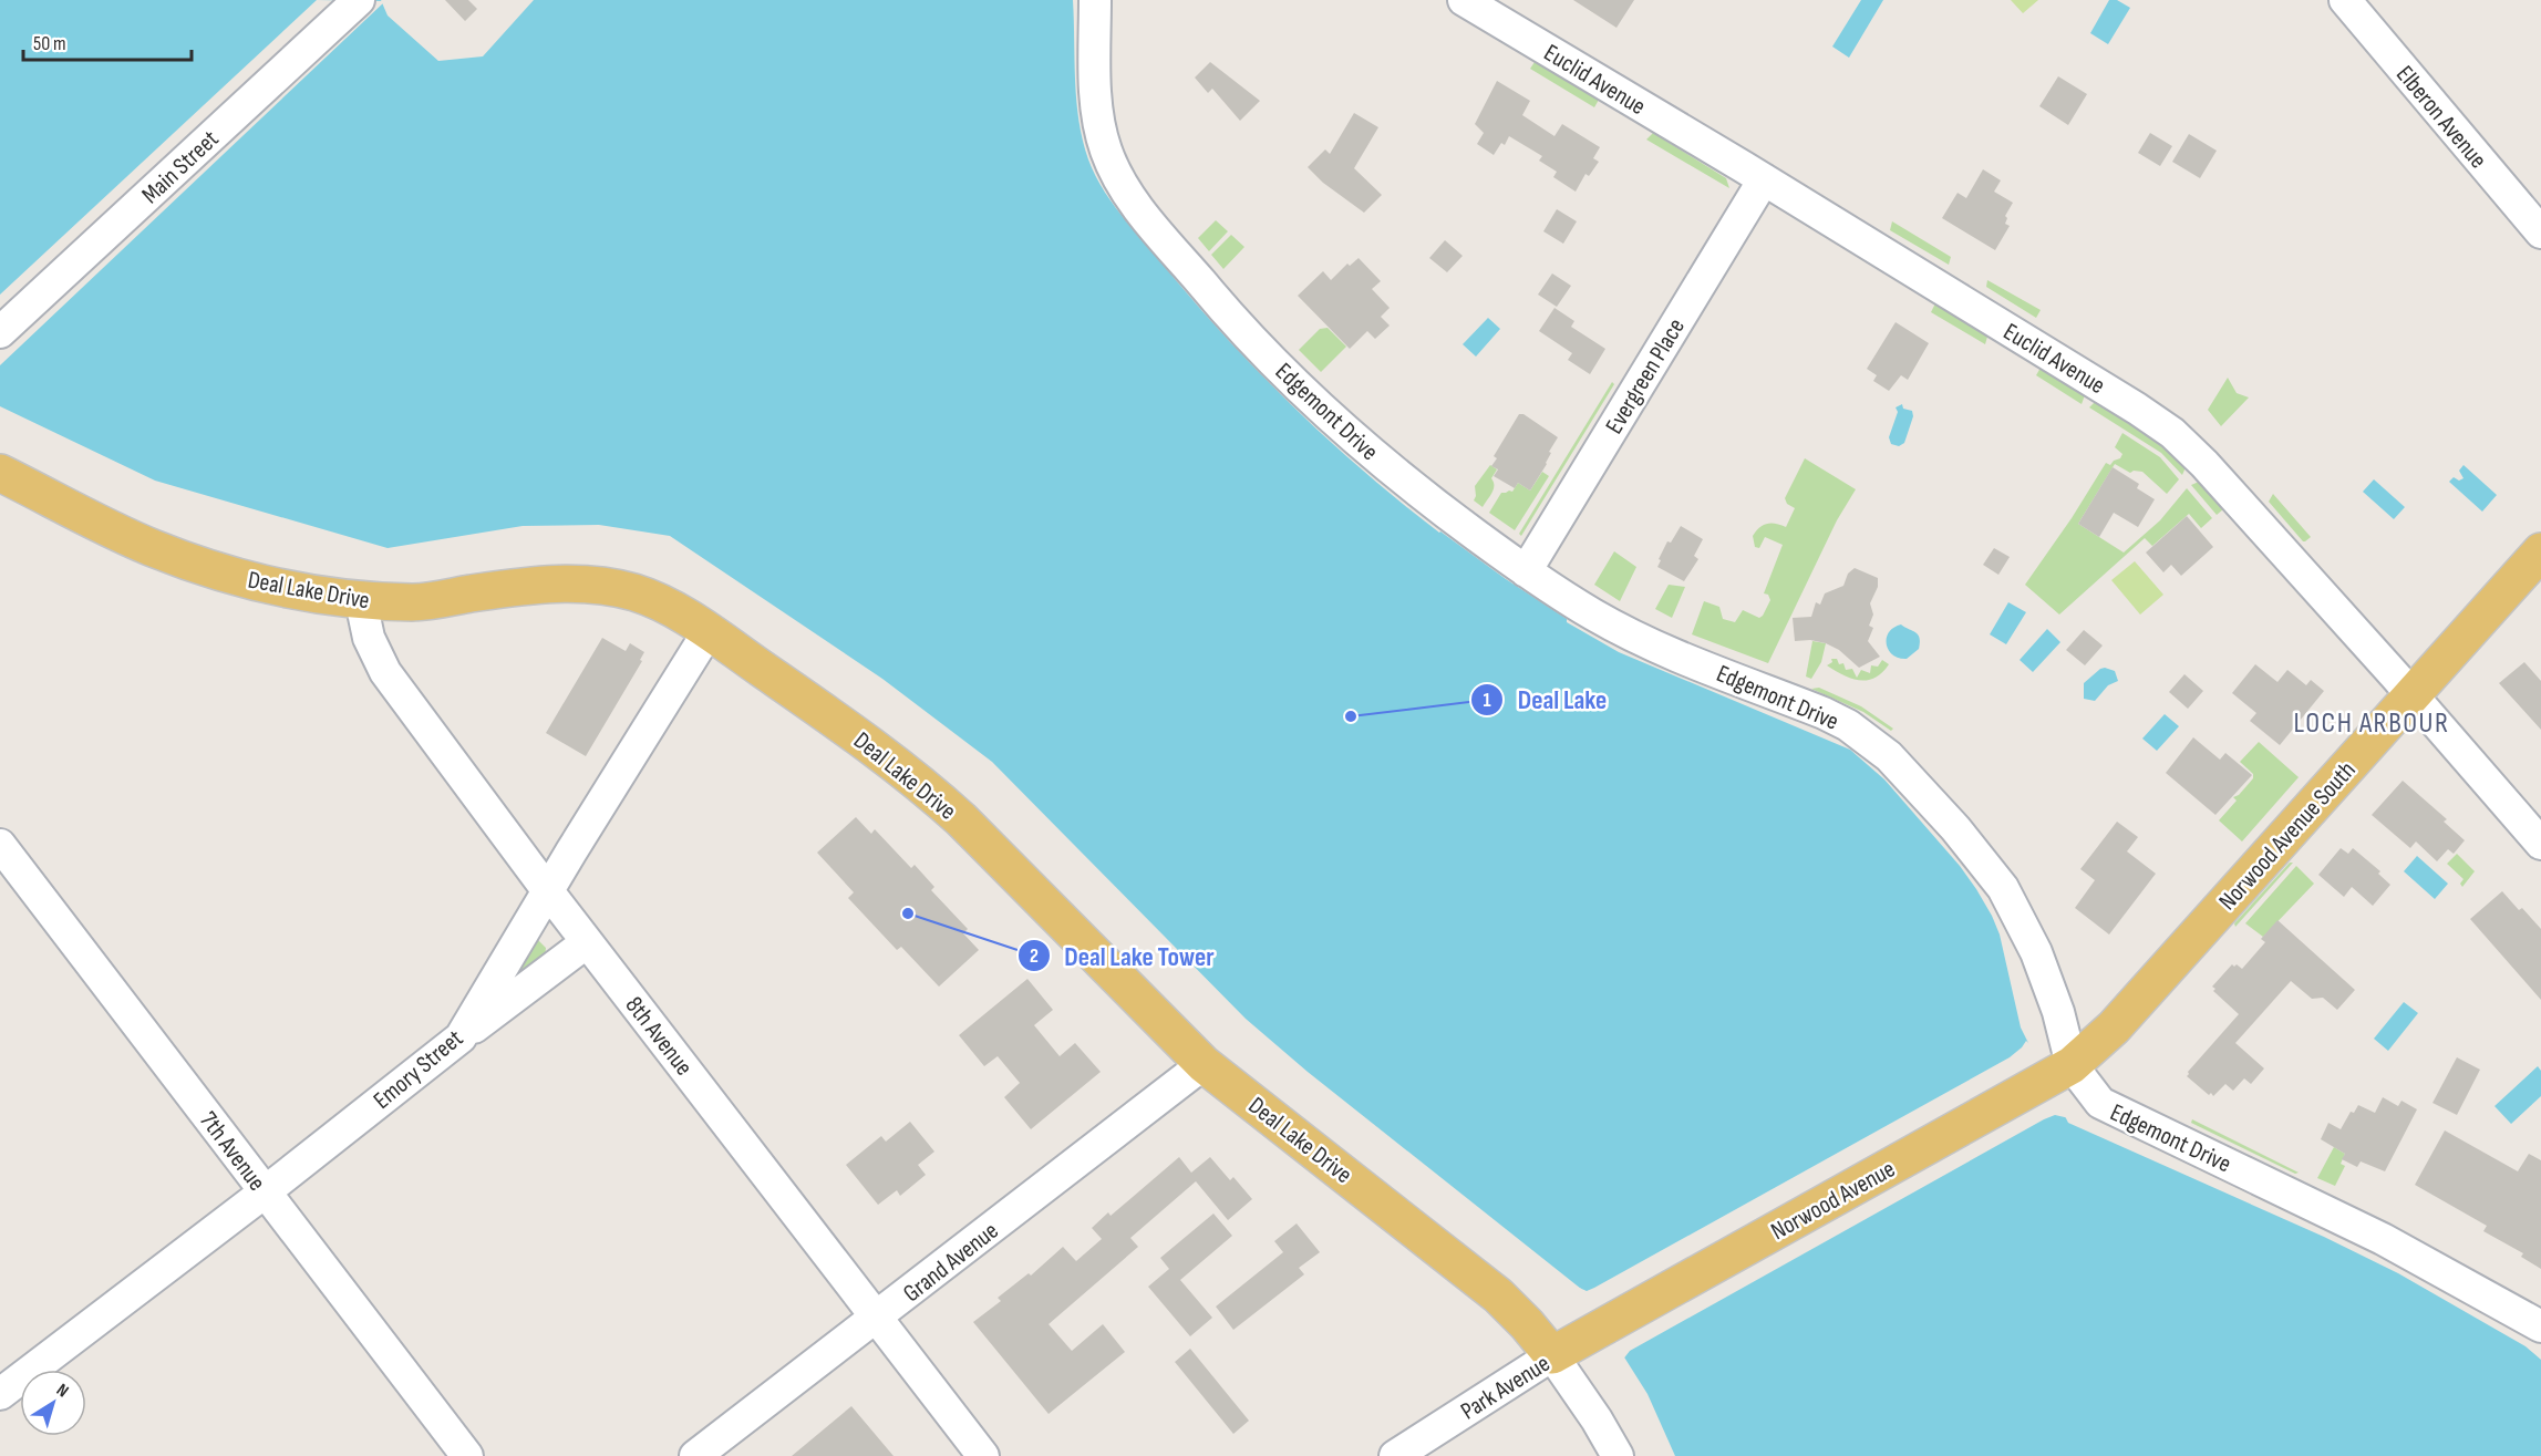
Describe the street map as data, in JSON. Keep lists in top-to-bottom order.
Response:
{
  "streets": {
    "main road": [
      "Deal Lake Drive",
      "Norwood Avenue South",
      "Norwood Avenue",
      "Park Avenue"
    ],
    "street": [
      "Euclid Avenue",
      "Elberon Avenue",
      "Main Street",
      "Evergreen Place",
      "Edgemont Drive",
      "8th Avenue",
      "Emory Street",
      "7th Avenue",
      "Grand Avenue"
    ]
  },
  "crossings": [
    ["Euclid Avenue", "Evergreen Place"],
    ["Euclid Avenue", "Norwood Avenue South"],
    ["Evergreen Place", "Edgemont Drive"],
    ["Edgemont Drive", "Norwood Avenue South"],
    ["Edgemont Drive", "Norwood Avenue"],
    ["Deal Lake Drive", "8th Avenue"],
    ["Deal Lake Drive", "Emory Street"],
    ["Deal Lake Drive", "Grand Avenue"],
    ["Deal Lake Drive", "Park Avenue"],
    ["Norwood Avenue South", "Norwood Avenue"],
    ["8th Avenue", "Emory Street"],
    ["8th Avenue", "Grand Avenue"],
    ["Emory Street", "7th Avenue"],
    ["Norwood Avenue", "Park Avenue"]
  ],
  "districts": ["LOCH ARBOUR"],
  "places": ["Deal Lake", "Deal Lake Tower"],
  "scale_bar": "50 m",
  "north": "top right"
}
